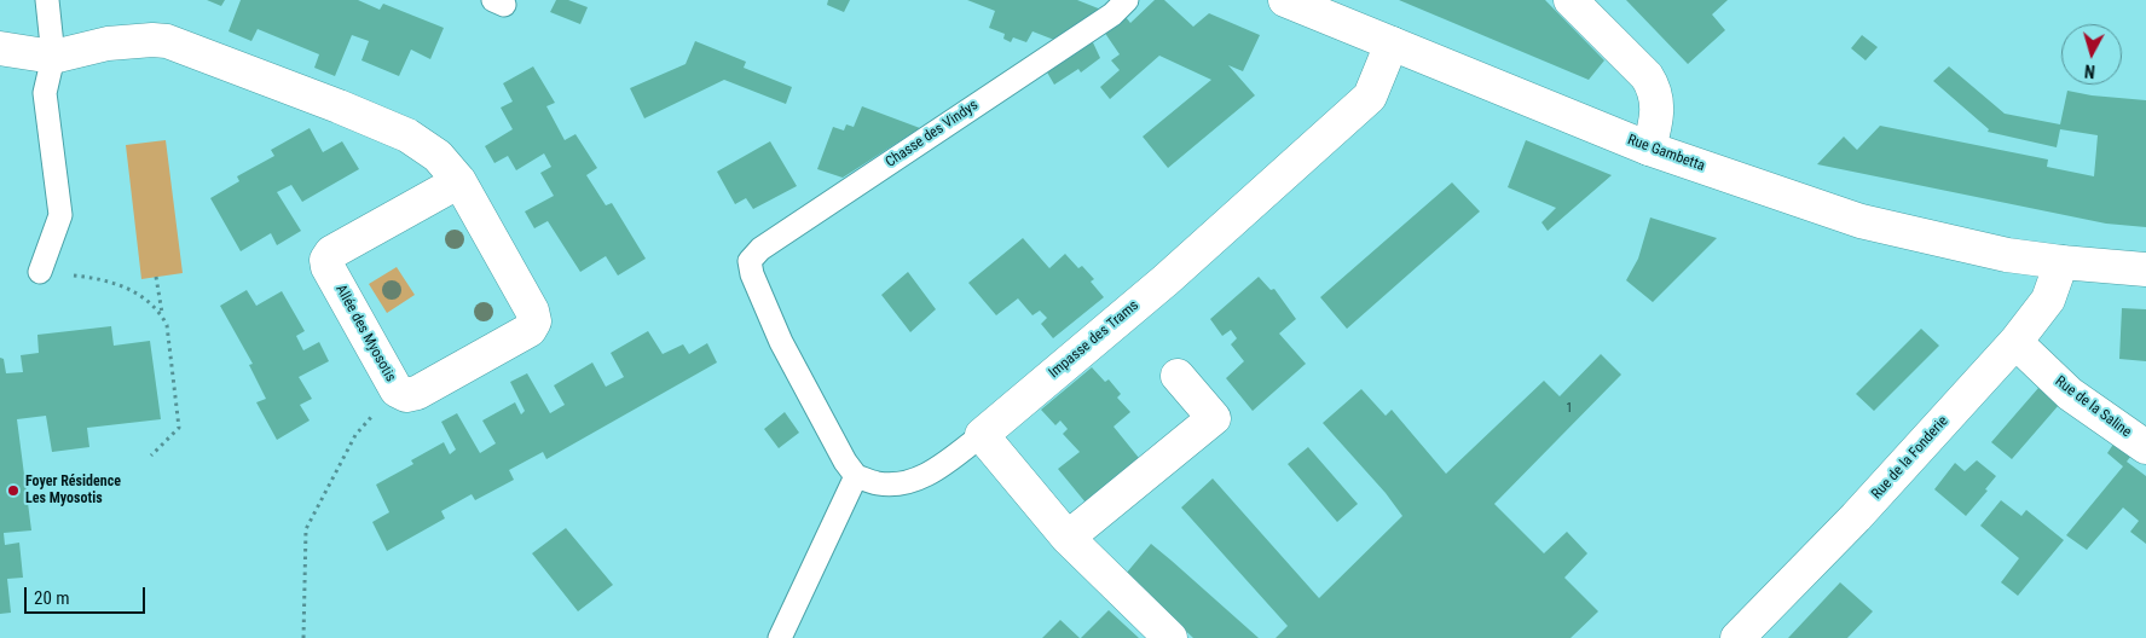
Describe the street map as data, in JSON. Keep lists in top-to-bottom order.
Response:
{
  "streets": {
    "street": [
      "Rue Gambetta",
      "Allée des Myosotis",
      "Impasse des Trams",
      "Rue de la Saline",
      "Rue de la Fonderie"
    ],
    "lane": ["Chasse des Vindys"]
  },
  "crossings": [
    ["Rue Gambetta", "Impasse des Trams"],
    ["Rue Gambetta", "Rue de la Fonderie"],
    ["Rue de la Saline", "Rue de la Fonderie"]
  ],
  "places": ["Foyer Résidence Les Myosotis"],
  "house_numbers": ["1"],
  "scale_bar": "20 m",
  "north": "bottom"
}
